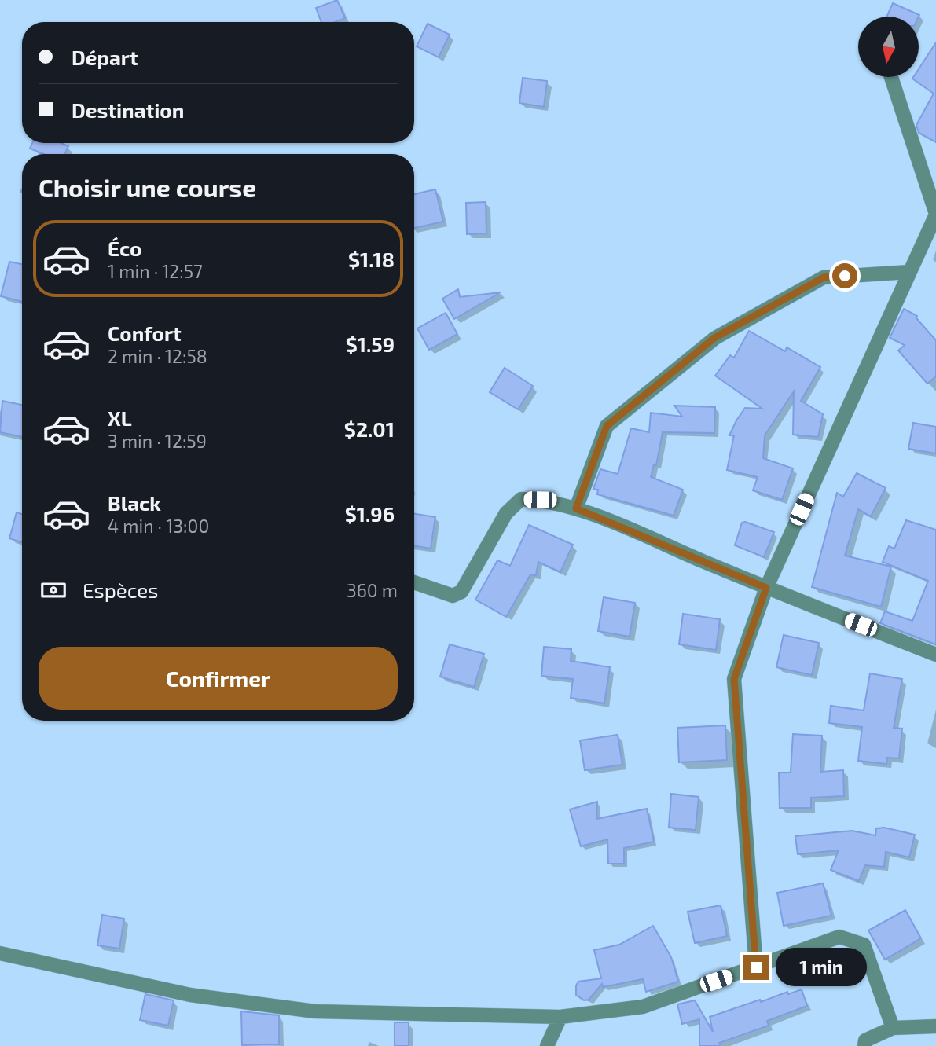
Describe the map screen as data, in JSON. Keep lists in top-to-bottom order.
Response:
{
  "north": "bottom",
  "page": {
    "banner": ["Départ", "Destination"],
    "heading": "Choisir une course",
    "list": [
      {
        "name": "Éco",
        "note": "1 min · 12:57",
        "value": "$1.18"
      },
      {
        "name": "Confort",
        "note": "2 min · 12:58",
        "value": "$1.59"
      },
      {
        "name": "XL",
        "note": "3 min · 12:59",
        "value": "$2.01"
      },
      {
        "name": "Black",
        "note": "4 min · 13:00",
        "value": "$1.96"
      }
    ],
    "pay": ["Espèces", "360 m"],
    "buttons": "Confirmer",
    "bubble": "1 min"
  }
}
